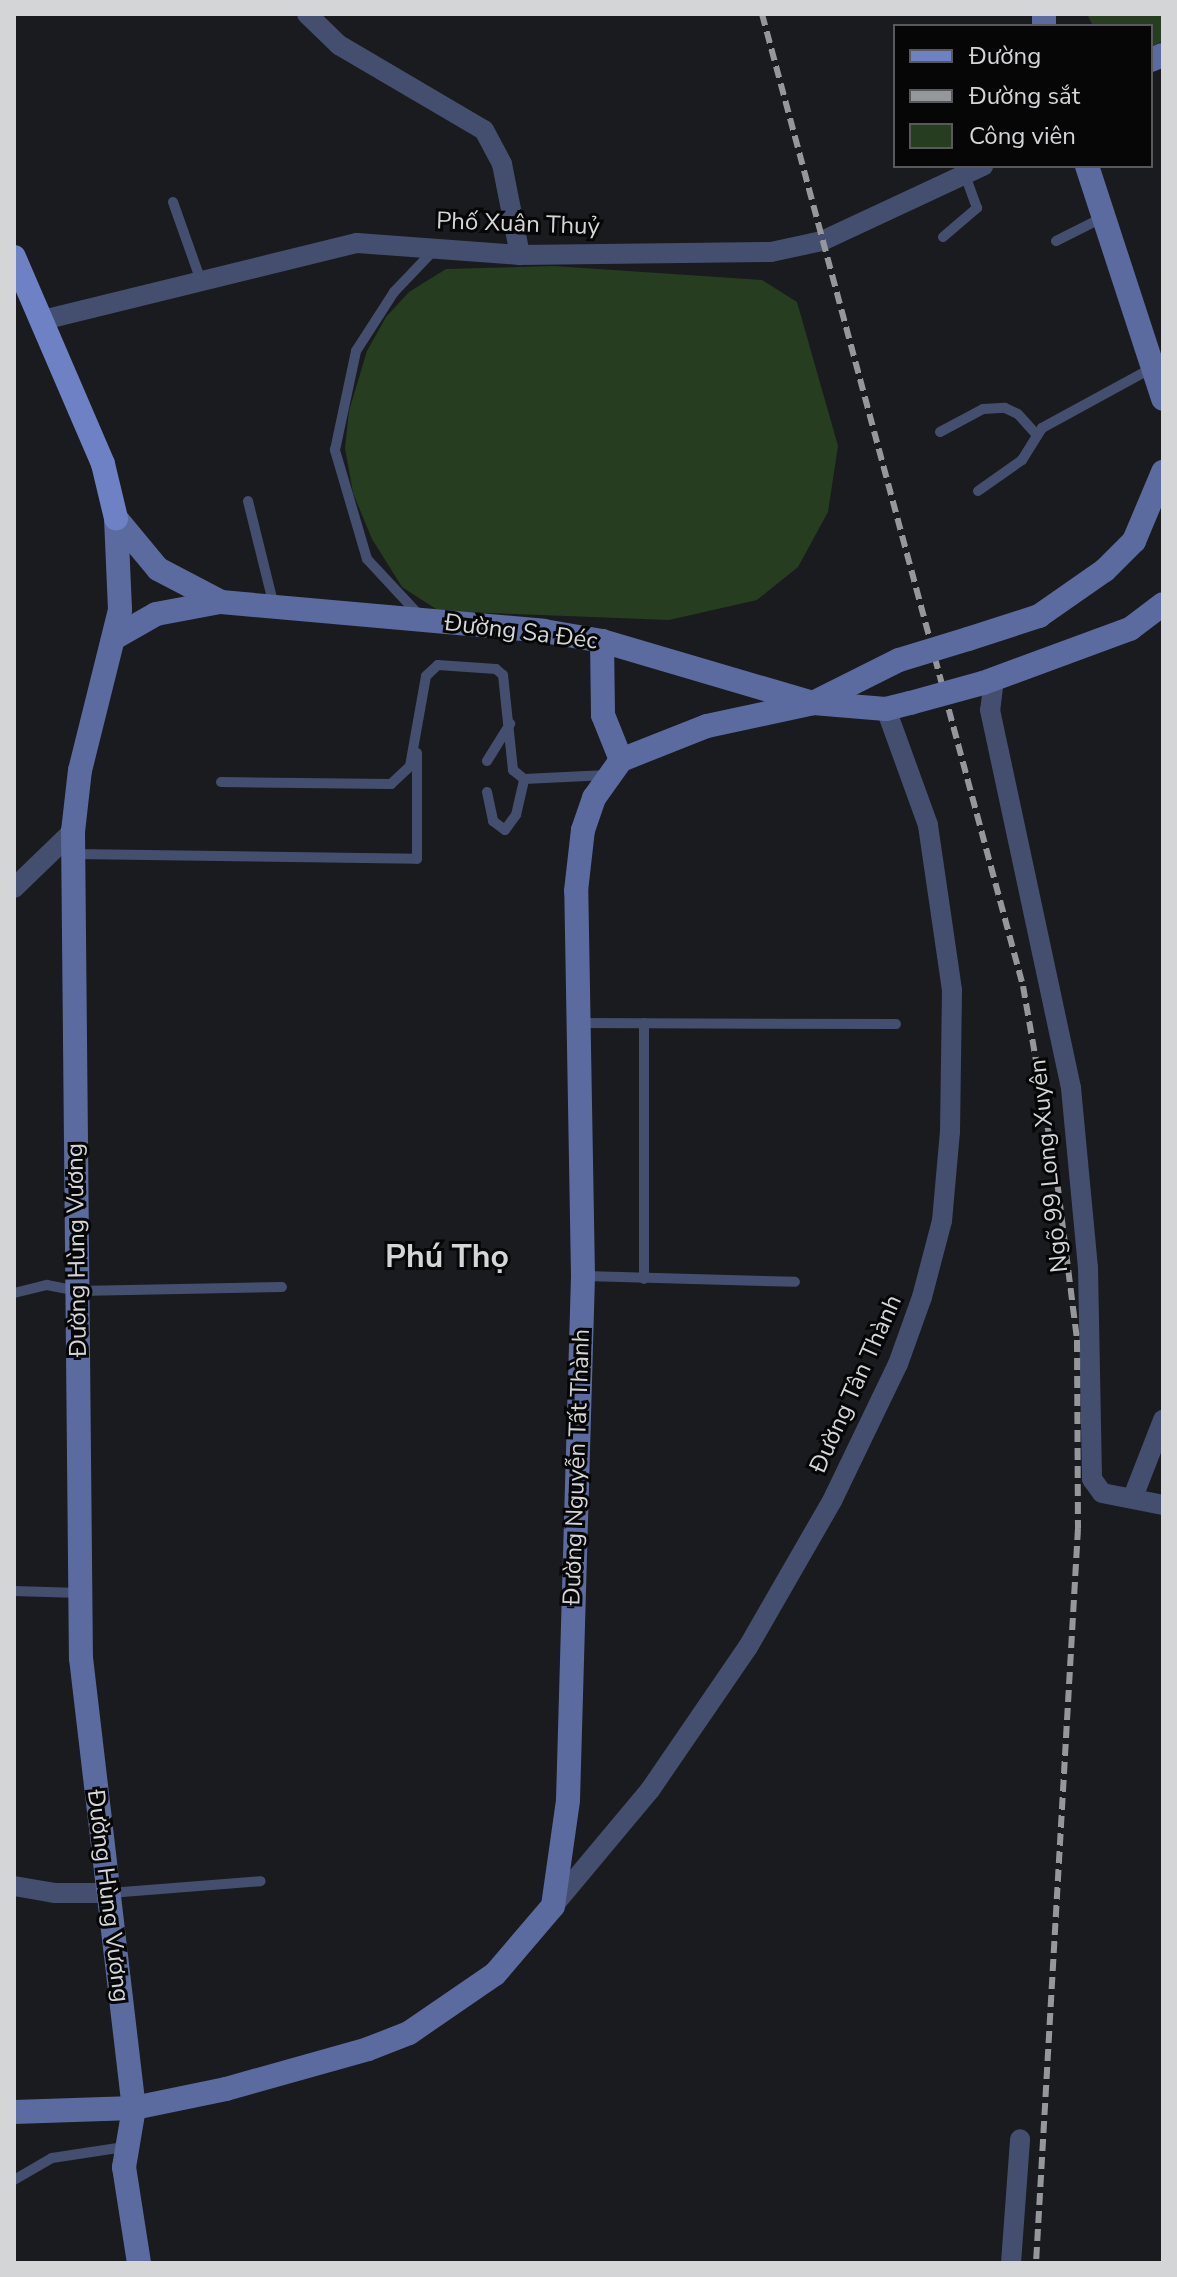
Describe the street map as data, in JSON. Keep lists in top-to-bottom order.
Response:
{
  "streets": {
    "main road": ["Đường Sa Đéc", "Đường Hùng Vương", "Đường Nguyễn Tất Thành"],
    "street": ["Phố Xuân Thuỷ", "Ngõ 99 Long Xuyên", "Đường Tân Thành"]
  },
  "crossings": [
    ["Phố Xuân Thuỷ", "Đường Hùng Vương"],
    ["Đường Sa Đéc", "Đường Hùng Vương"],
    ["Đường Tân Thành", "Đường Nguyễn Tất Thành"]
  ],
  "districts": ["Phú Thọ"],
  "legend": ["Đường", "Đường sắt", "Công viên"]
}
